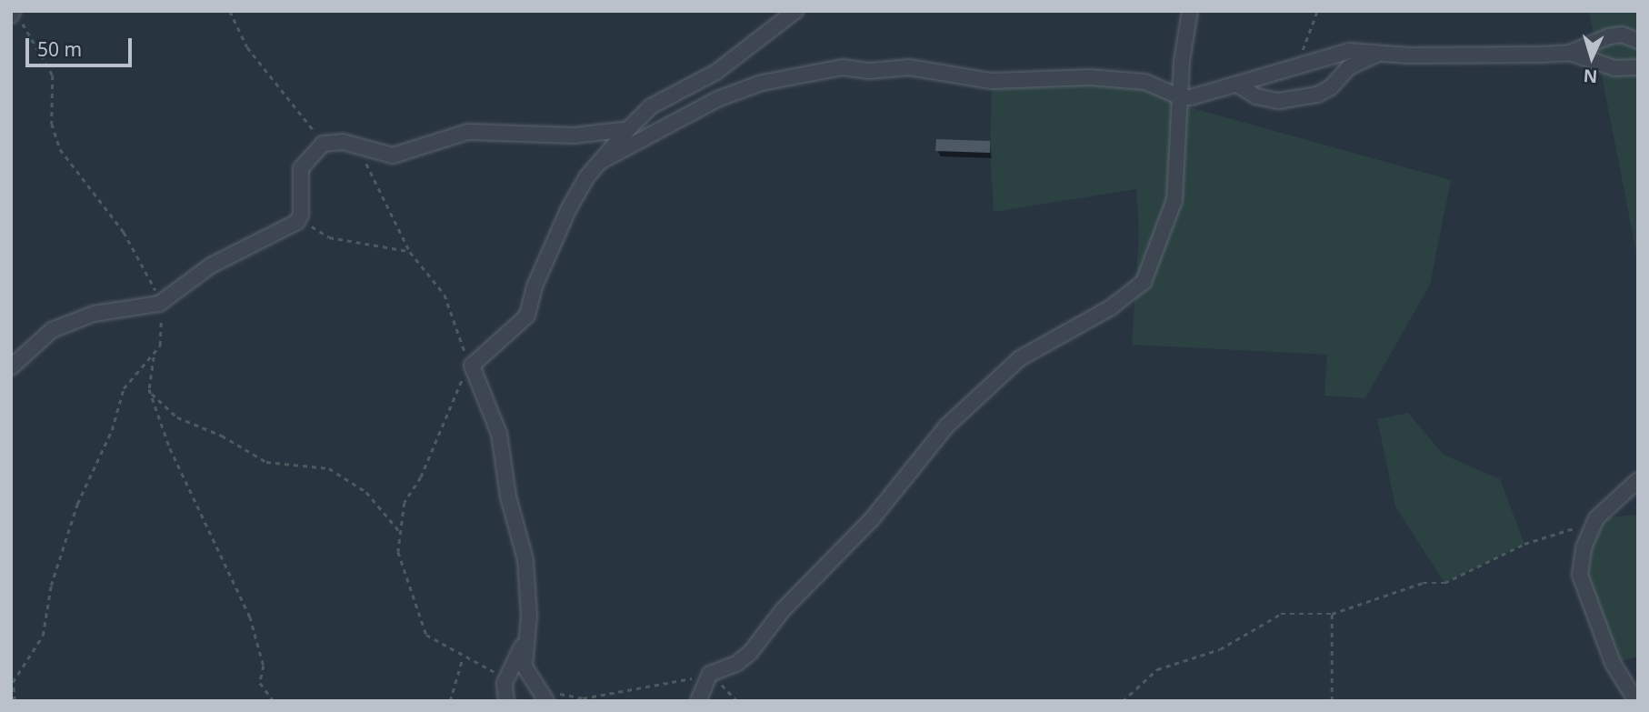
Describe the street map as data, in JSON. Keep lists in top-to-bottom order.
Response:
{
  "scale_bar": "50 m",
  "north": "bottom"
}
